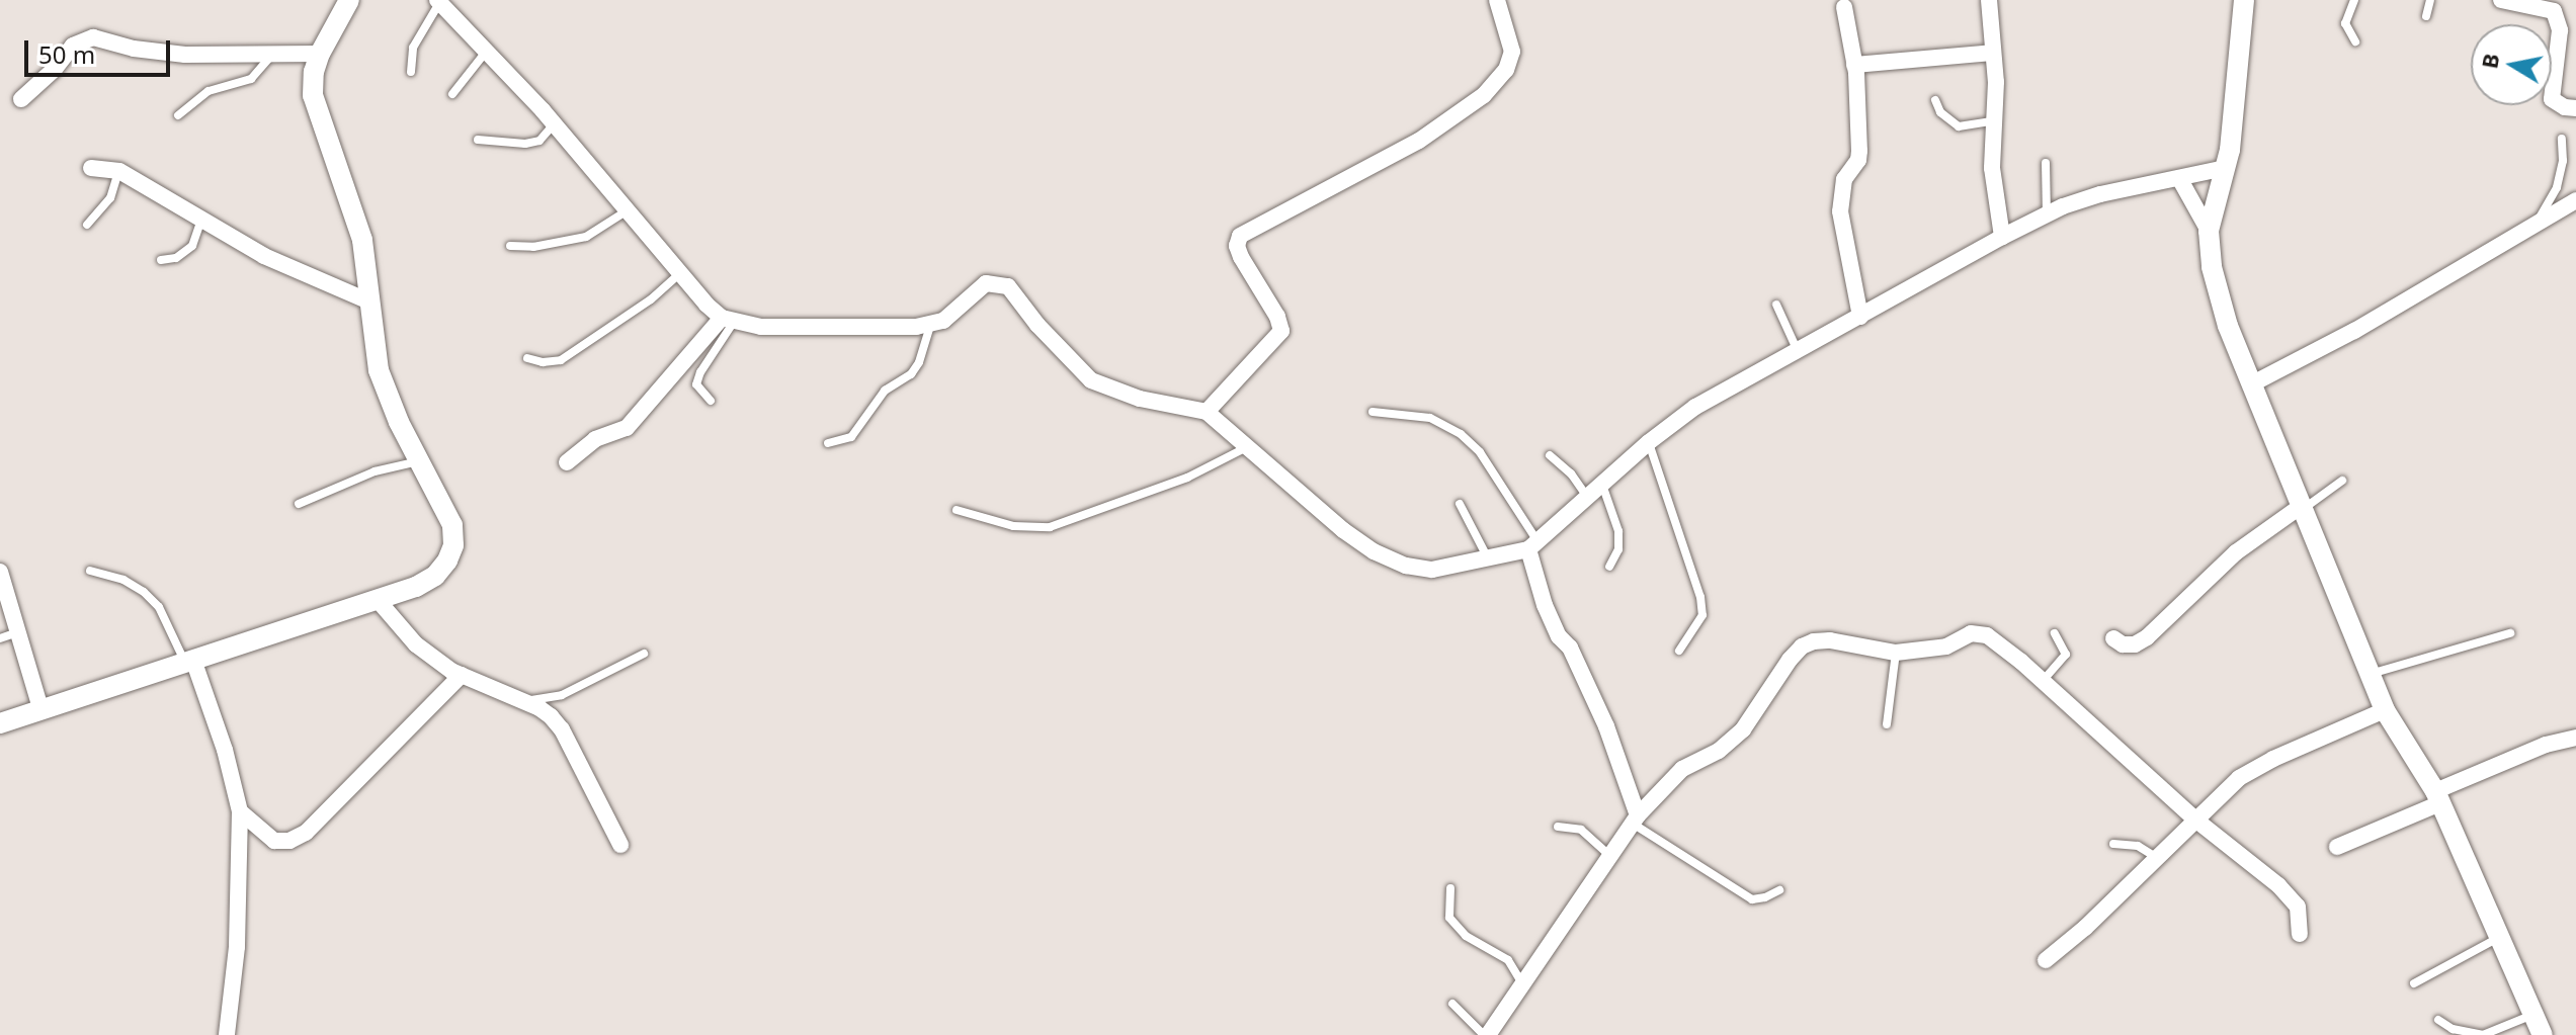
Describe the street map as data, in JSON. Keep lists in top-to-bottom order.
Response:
{
  "scale_bar": "50 m",
  "north": "left"
}
